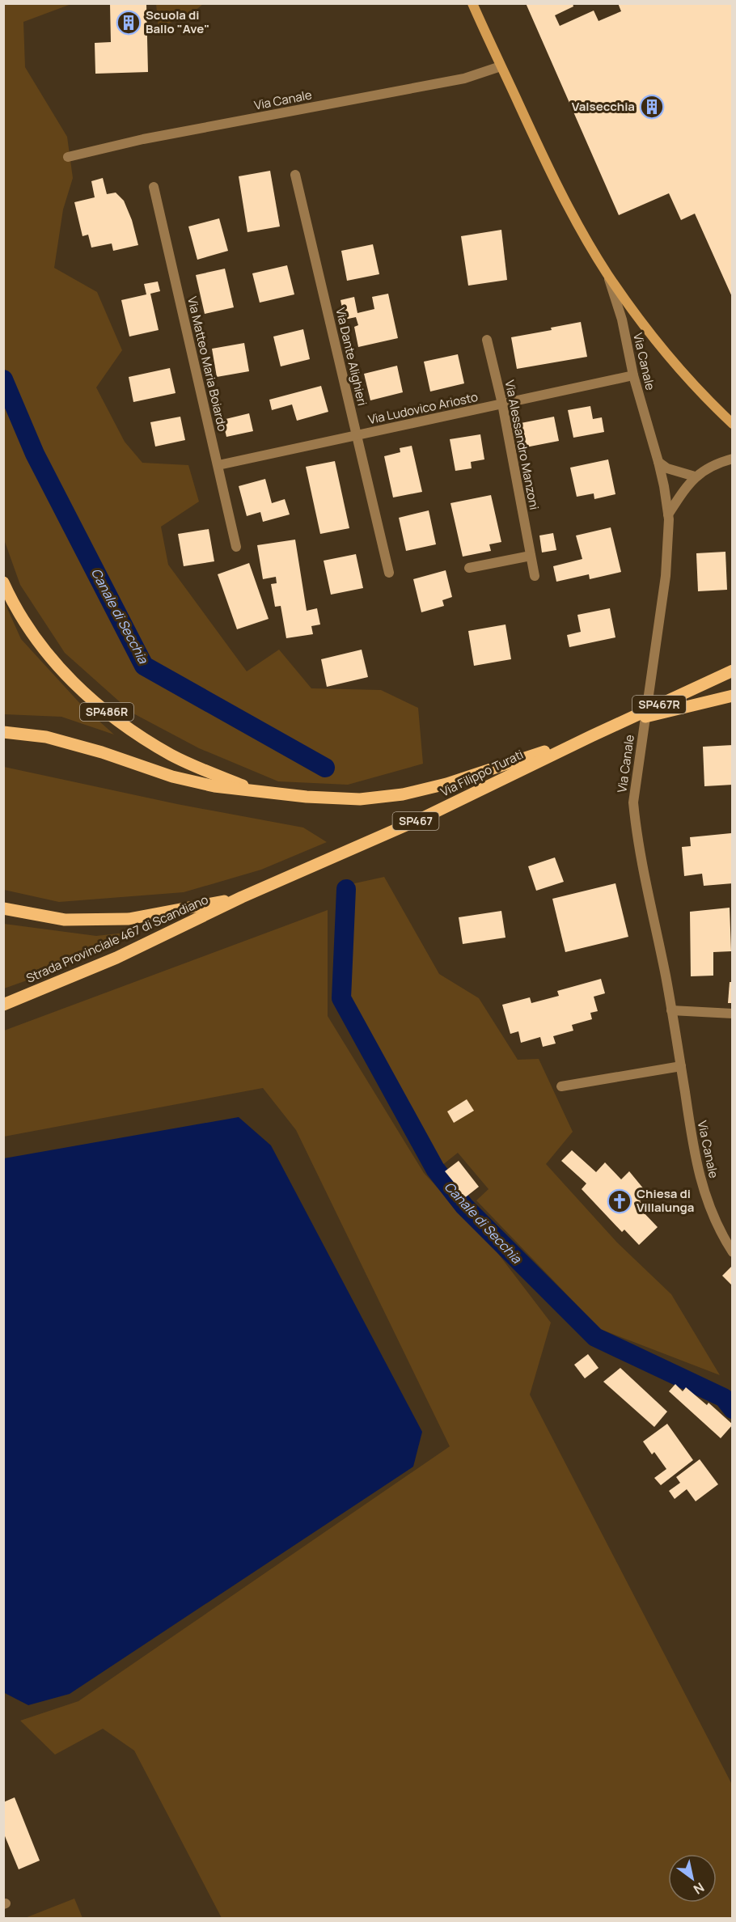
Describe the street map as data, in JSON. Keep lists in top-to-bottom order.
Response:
{
  "streets": {
    "main road": [
      "Via Canale",
      "SP467R",
      "SP486R",
      "Via Filippo Turati",
      "SP467",
      "Strada Provinciale 467 di Scandiano"
    ],
    "street": [
      "Via Dante Alighieri",
      "Via Matteo Maria Boiardo",
      "Via Ludovico Ariosto",
      "Via Alessandro Manzoni"
    ]
  },
  "crossings": [
    ["Via Canale", "Via Ludovico Ariosto"],
    ["Via Dante Alighieri", "Via Ludovico Ariosto"],
    ["Via Matteo Maria Boiardo", "Via Ludovico Ariosto"],
    ["Via Ludovico Ariosto", "Via Alessandro Manzoni"],
    ["Via Filippo Turati", "Strada Provinciale 467 di Scandiano"]
  ],
  "water": ["Canale di Secchia"],
  "places": {
    "building": ["Scuola di Ballo \"Ave\"", "Valsecchia"],
    "church": ["Chiesa di Villalunga"]
  },
  "north": "bottom right"
}
